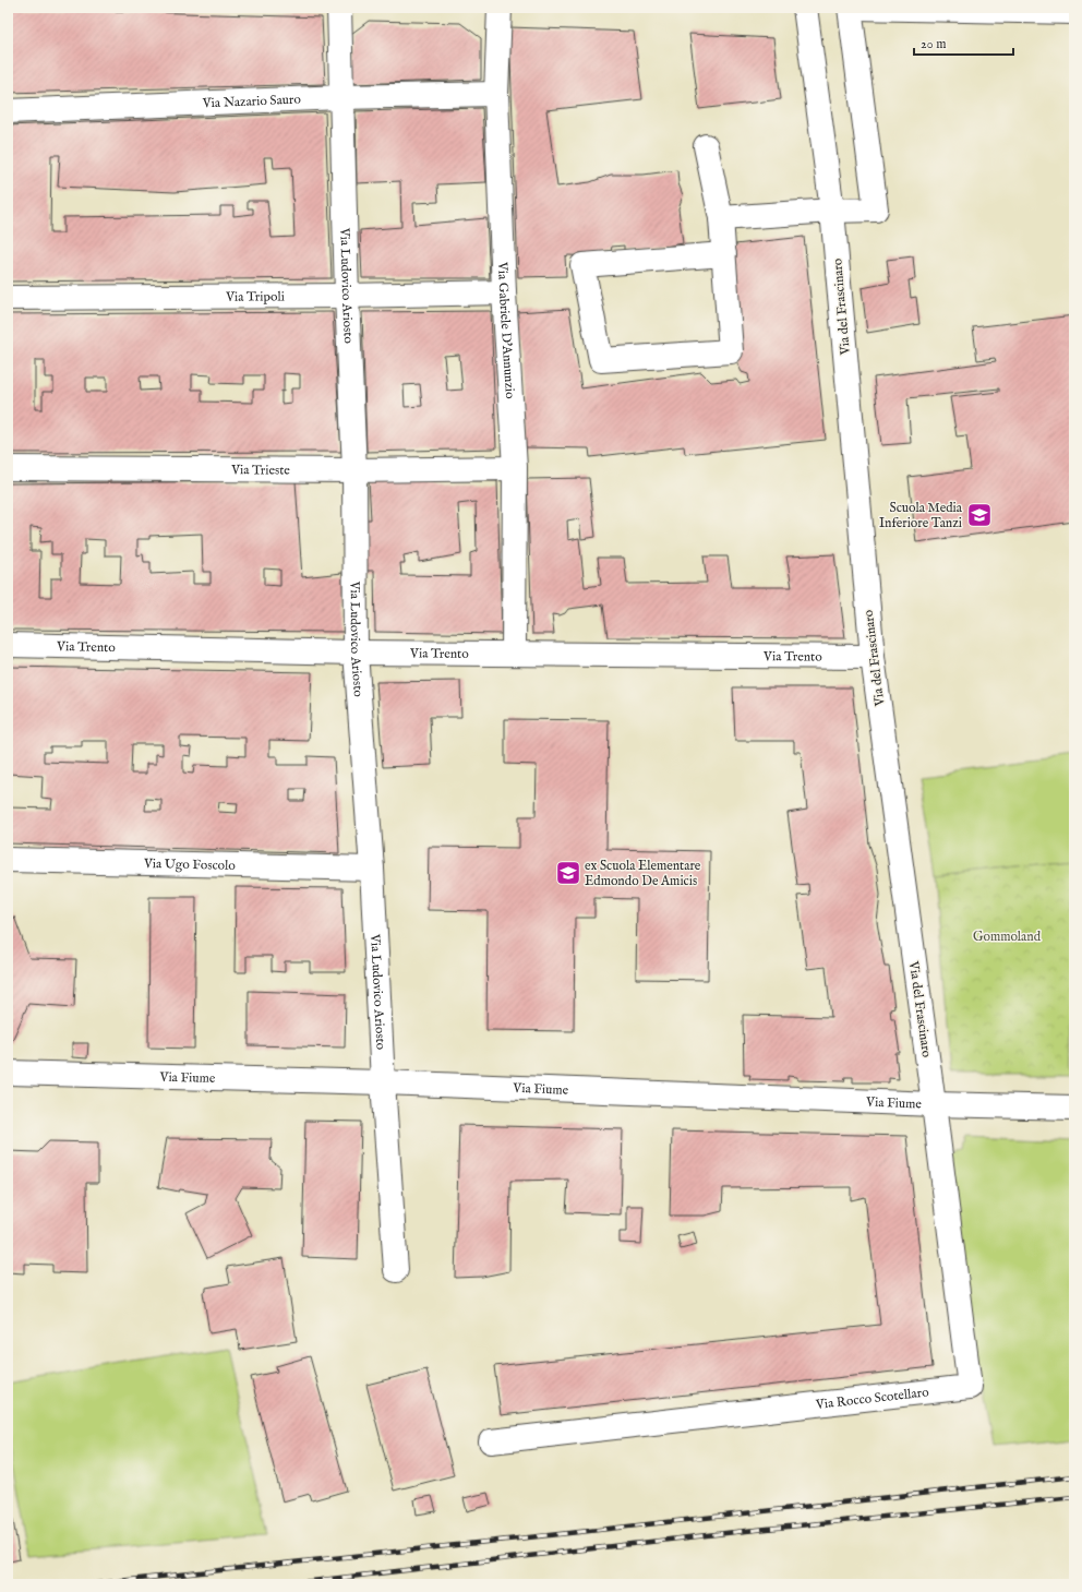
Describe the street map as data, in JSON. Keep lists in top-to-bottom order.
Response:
{
  "streets": {
    "street": [
      "Via Nazario Sauro",
      "Via Ludovico Ariosto",
      "Via Tripoli",
      "Via del Frascinaro",
      "Via Gabriele D'Annunzio",
      "Via Trieste",
      "Via Trento",
      "Via Ugo Foscolo",
      "Via Fiume",
      "Via Rocco Scotellaro"
    ]
  },
  "crossings": [
    ["Via Nazario Sauro", "Via Ludovico Ariosto"],
    ["Via Nazario Sauro", "Via Gabriele D'Annunzio"],
    ["Via Ludovico Ariosto", "Via Tripoli"],
    ["Via Ludovico Ariosto", "Via Trieste"],
    ["Via Ludovico Ariosto", "Via Trento"],
    ["Via Ludovico Ariosto", "Via Ugo Foscolo"],
    ["Via Ludovico Ariosto", "Via Fiume"],
    ["Via Tripoli", "Via Gabriele D'Annunzio"],
    ["Via del Frascinaro", "Via Trento"],
    ["Via del Frascinaro", "Via Fiume"],
    ["Via del Frascinaro", "Via Rocco Scotellaro"],
    ["Via Gabriele D'Annunzio", "Via Trieste"],
    ["Via Gabriele D'Annunzio", "Via Trento"],
    ["Via Fiume", "Via Rocco Scotellaro"]
  ],
  "parks": ["Gommoland"],
  "places": {
    "school or university": ["Scuola Media Inferiore Tanzi", "ex Scuola Elementare Edmondo De Amicis"]
  },
  "scale_bar": "20 m"
}
